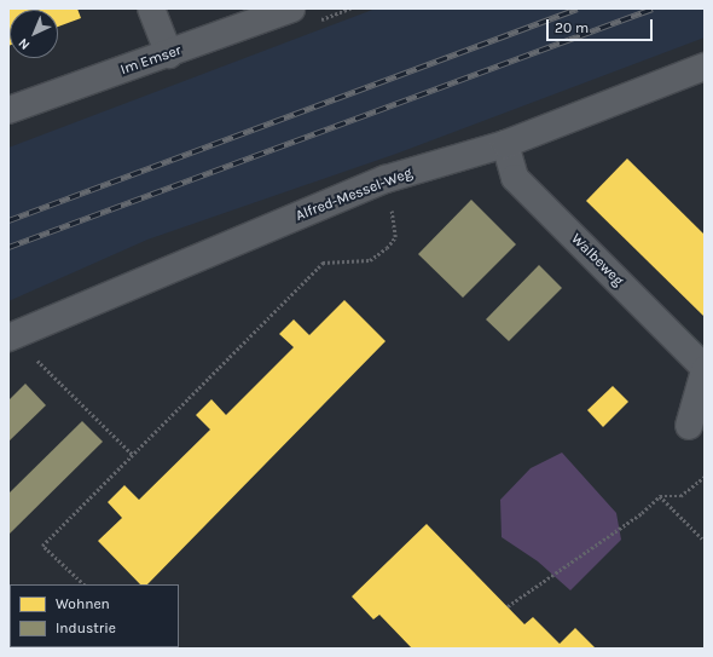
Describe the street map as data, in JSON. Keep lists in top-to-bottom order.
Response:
{
  "streets": {
    "street": ["Im Emser", "Alfred-Messel-Weg", "Walbeweg"]
  },
  "crossings": [
    ["Alfred-Messel-Weg", "Walbeweg"]
  ],
  "legend": ["Wohnen", "Industrie"],
  "scale_bar": "20 m",
  "north": "bottom left"
}
